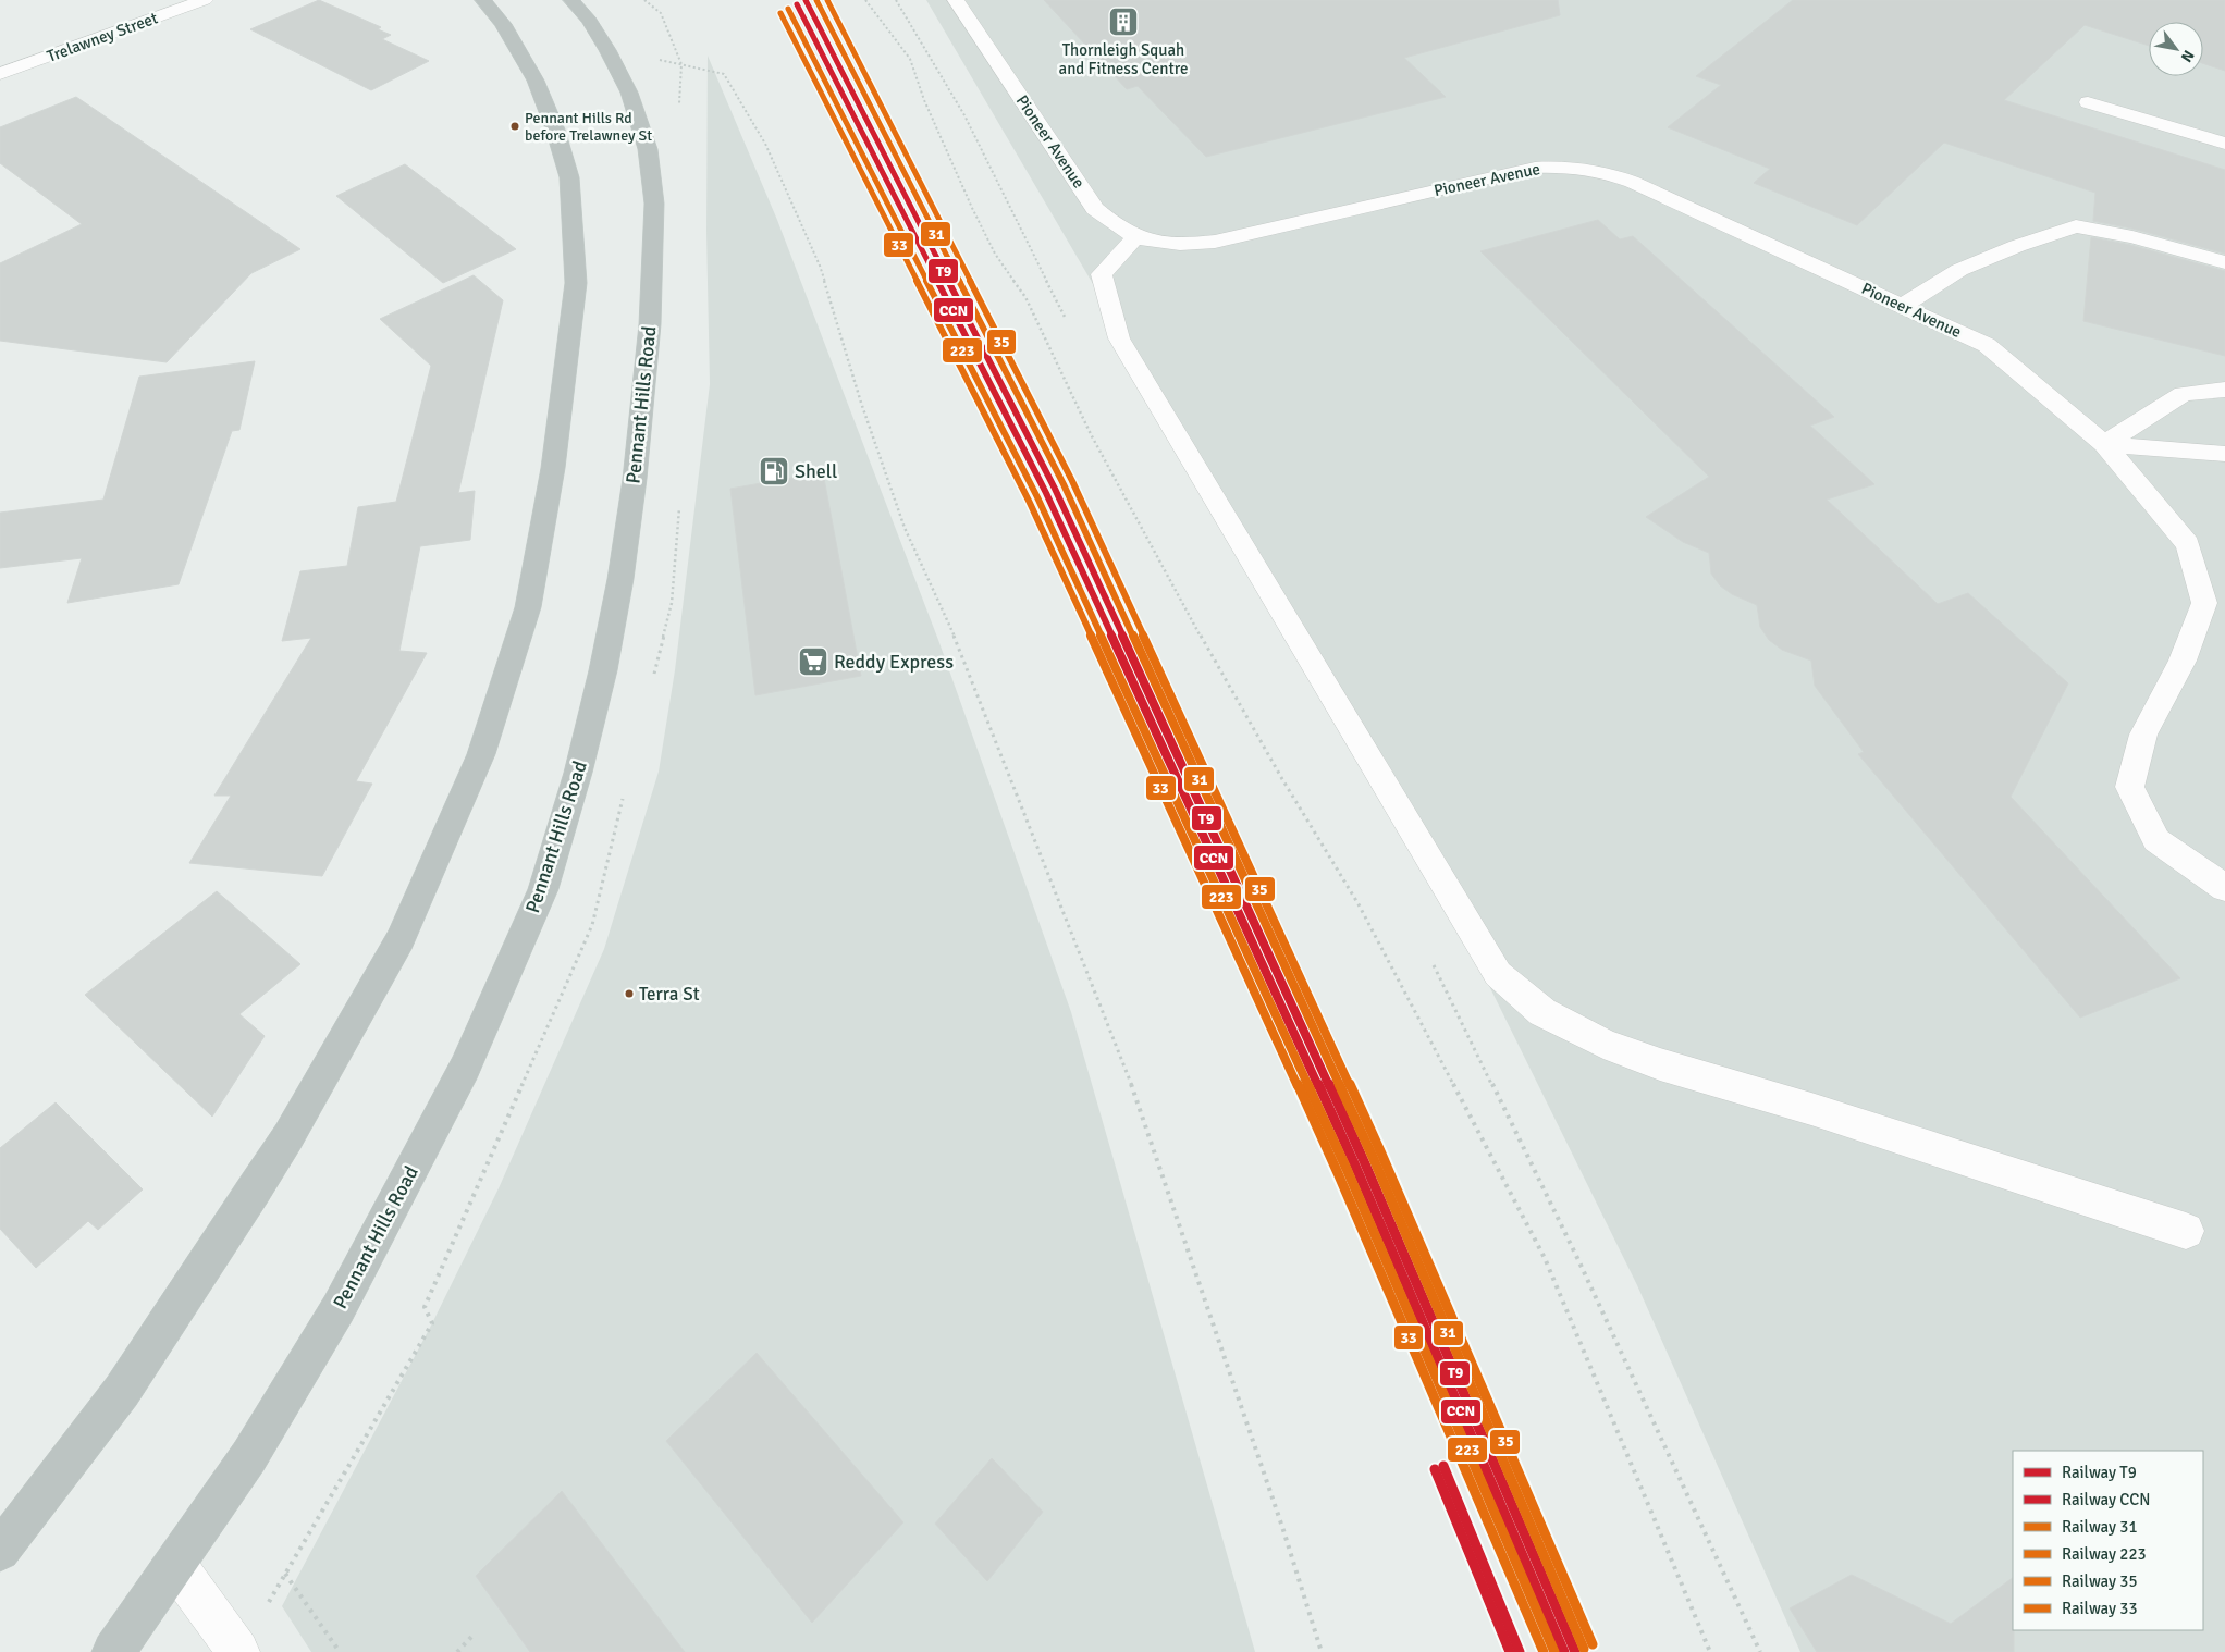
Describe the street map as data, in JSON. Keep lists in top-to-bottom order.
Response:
{
  "streets": {
    "highway": ["Pennant Hills Road"],
    "street": ["Trelawney Street", "Pioneer Avenue"]
  },
  "places": {
    "building": ["Thornleigh Squah and Fitness Centre"],
    "other": ["Pennant Hills Rd before Trelawney St", "Terra St"],
    "fuel station": ["Shell"],
    "supermarket": ["Reddy Express"]
  },
  "lines": [
    "rail line T9",
    "rail line 31",
    "rail line 35",
    "rail line CCN",
    "rail line 223",
    "rail line 33"
  ],
  "legend": [
    "Railway T9",
    "Railway CCN",
    "Railway 31",
    "Railway 223",
    "Railway 35",
    "Railway 33"
  ],
  "north": "bottom right"
}
